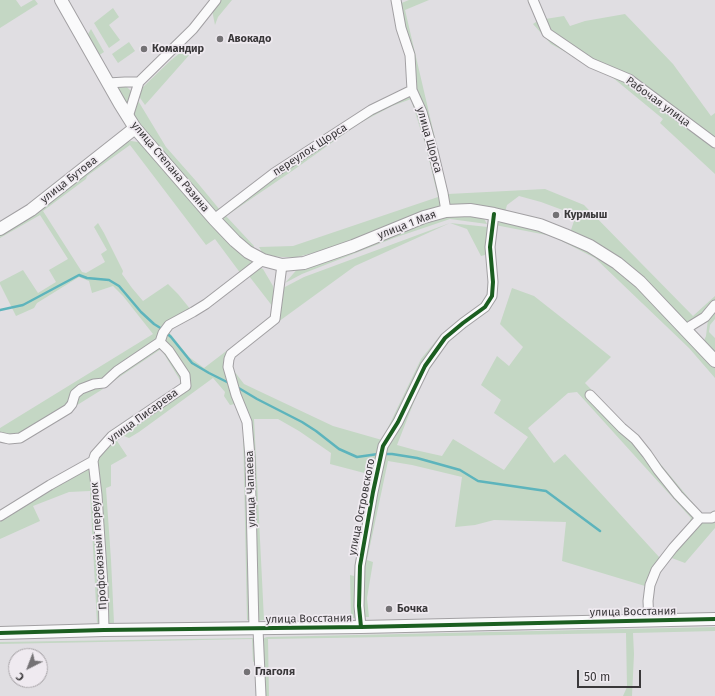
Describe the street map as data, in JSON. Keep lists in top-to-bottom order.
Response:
{
  "streets": {
    "street": [
      "Рабочая улица",
      "улица Щорса",
      "переулок Щорса",
      "улица Степана Разина",
      "улица Бутова",
      "улица 1 Мая",
      "улица Писарева",
      "улица Чапаева",
      "улица Островского",
      "Профсоюзный переулок",
      "улица Восстания"
    ]
  },
  "crossings": [
    ["улица Щорса", "переулок Щорса"],
    ["улица Щорса", "улица 1 Мая"],
    ["переулок Щорса", "улица Степана Разина"],
    ["улица Степана Разина", "улица Бутова"],
    ["улица Степана Разина", "улица 1 Мая"],
    ["улица Степана Разина", "улица Чапаева"],
    ["улица 1 Мая", "улица Чапаева"],
    ["улица 1 Мая", "улица Островского"],
    ["улица Писарева", "Профсоюзный переулок"],
    ["улица Чапаева", "улица Восстания"],
    ["улица Островского", "улица Восстания"],
    ["Профсоюзный переулок", "улица Восстания"]
  ],
  "places": [
    "Авокадо",
    "Командир",
    "Курмыш",
    "Бочка",
    "Глаголя"
  ],
  "scale_bar": "50 m",
  "north": "bottom left"
}
